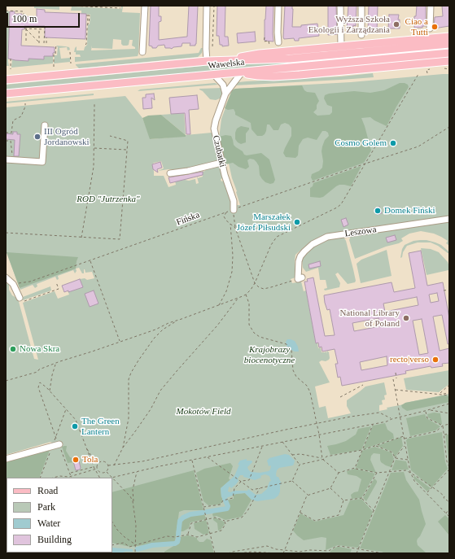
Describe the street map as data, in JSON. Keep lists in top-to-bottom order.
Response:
{
  "streets": {
    "main road": ["Wawelska"],
    "street": ["Czubatki", "Leszowa"],
    "path": ["Fińska"]
  },
  "crossings": [
    ["Wawelska", "Czubatki"],
    ["Czubatki", "Fińska"]
  ],
  "parks": ["ROD \"Jutrzenka\"", "Krajobrazy biocenotyczne", "Mokotów Field"],
  "places": [
    "Wyższa Szkoła Ekologii i Zarządzania",
    "Ciao a Tutti",
    "III Ogród Jordanowski",
    "Cosmo Golem",
    "Domek Fiński",
    "Marszałek Józef Piłsudski",
    "National Library of Poland",
    "Nowa Skra",
    "recto|verso",
    "The Green Lantern",
    "Tola"
  ],
  "legend": [
    "Road",
    "Park",
    "Water",
    "Building"
  ],
  "scale_bar": "100 m"
}
